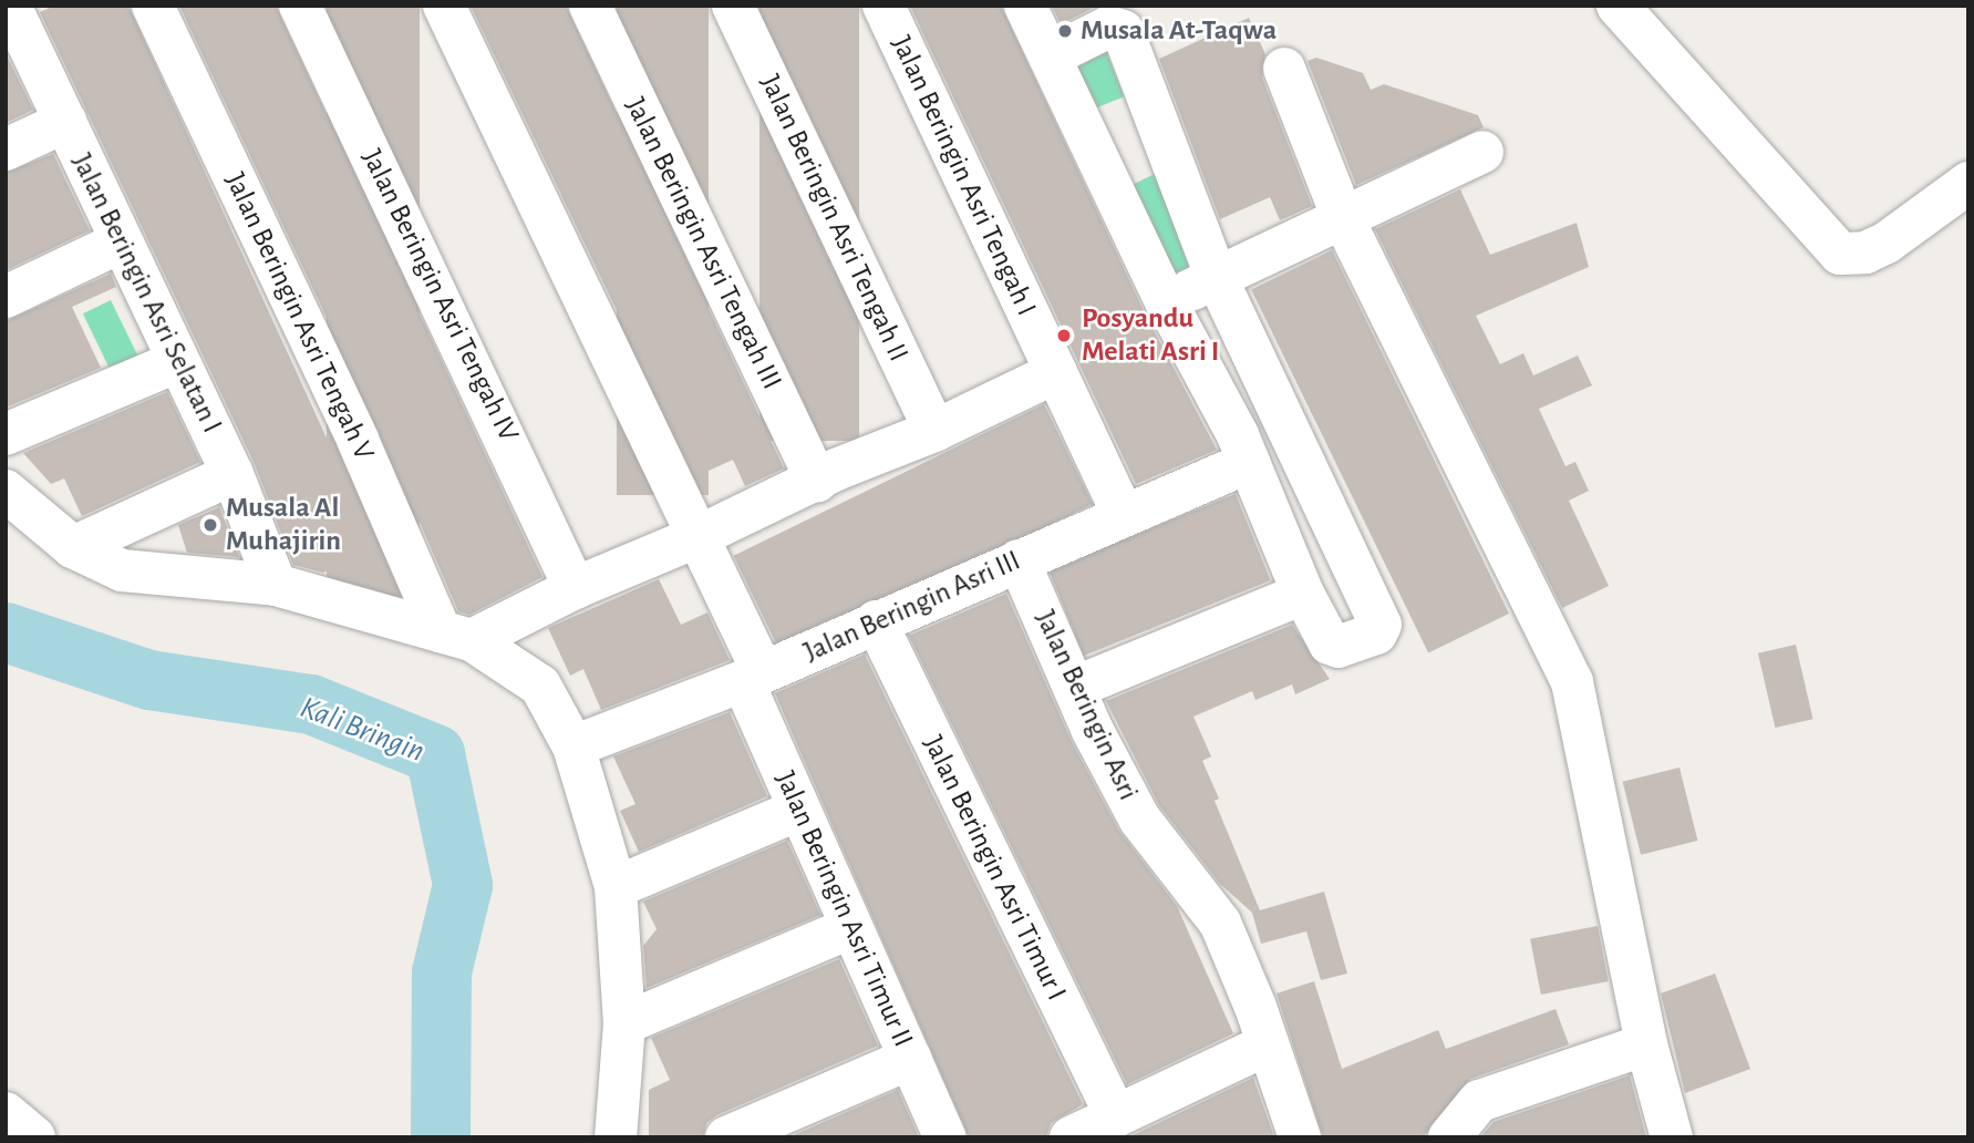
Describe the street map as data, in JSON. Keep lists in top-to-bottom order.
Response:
{
  "streets": {
    "street": [
      "Jalan Beringin Asri Tengah I",
      "Jalan Beringin Asri Tengah II",
      "Jalan Beringin Asri Tengah III",
      "Jalan Beringin Asri Selatan I",
      "Jalan Beringin Asri Tengah IV",
      "Jalan Beringin Asri Tengah V",
      "Jalan Beringin Asri III",
      "Jalan Beringin Asri",
      "Jalan Beringin Asri Timur I",
      "Jalan Beringin Asri Timur II"
    ]
  },
  "crossings": [
    ["Jalan Beringin Asri Tengah I", "Jalan Beringin Asri III"],
    ["Jalan Beringin Asri III", "Jalan Beringin Asri"],
    ["Jalan Beringin Asri III", "Jalan Beringin Asri Timur I"],
    ["Jalan Beringin Asri III", "Jalan Beringin Asri Timur II"]
  ],
  "water": ["Kali Bringin"],
  "places": ["Musala At-Taqwa", "Posyandu Melati Asri I", "Musala Al Muhajirin"]
}
